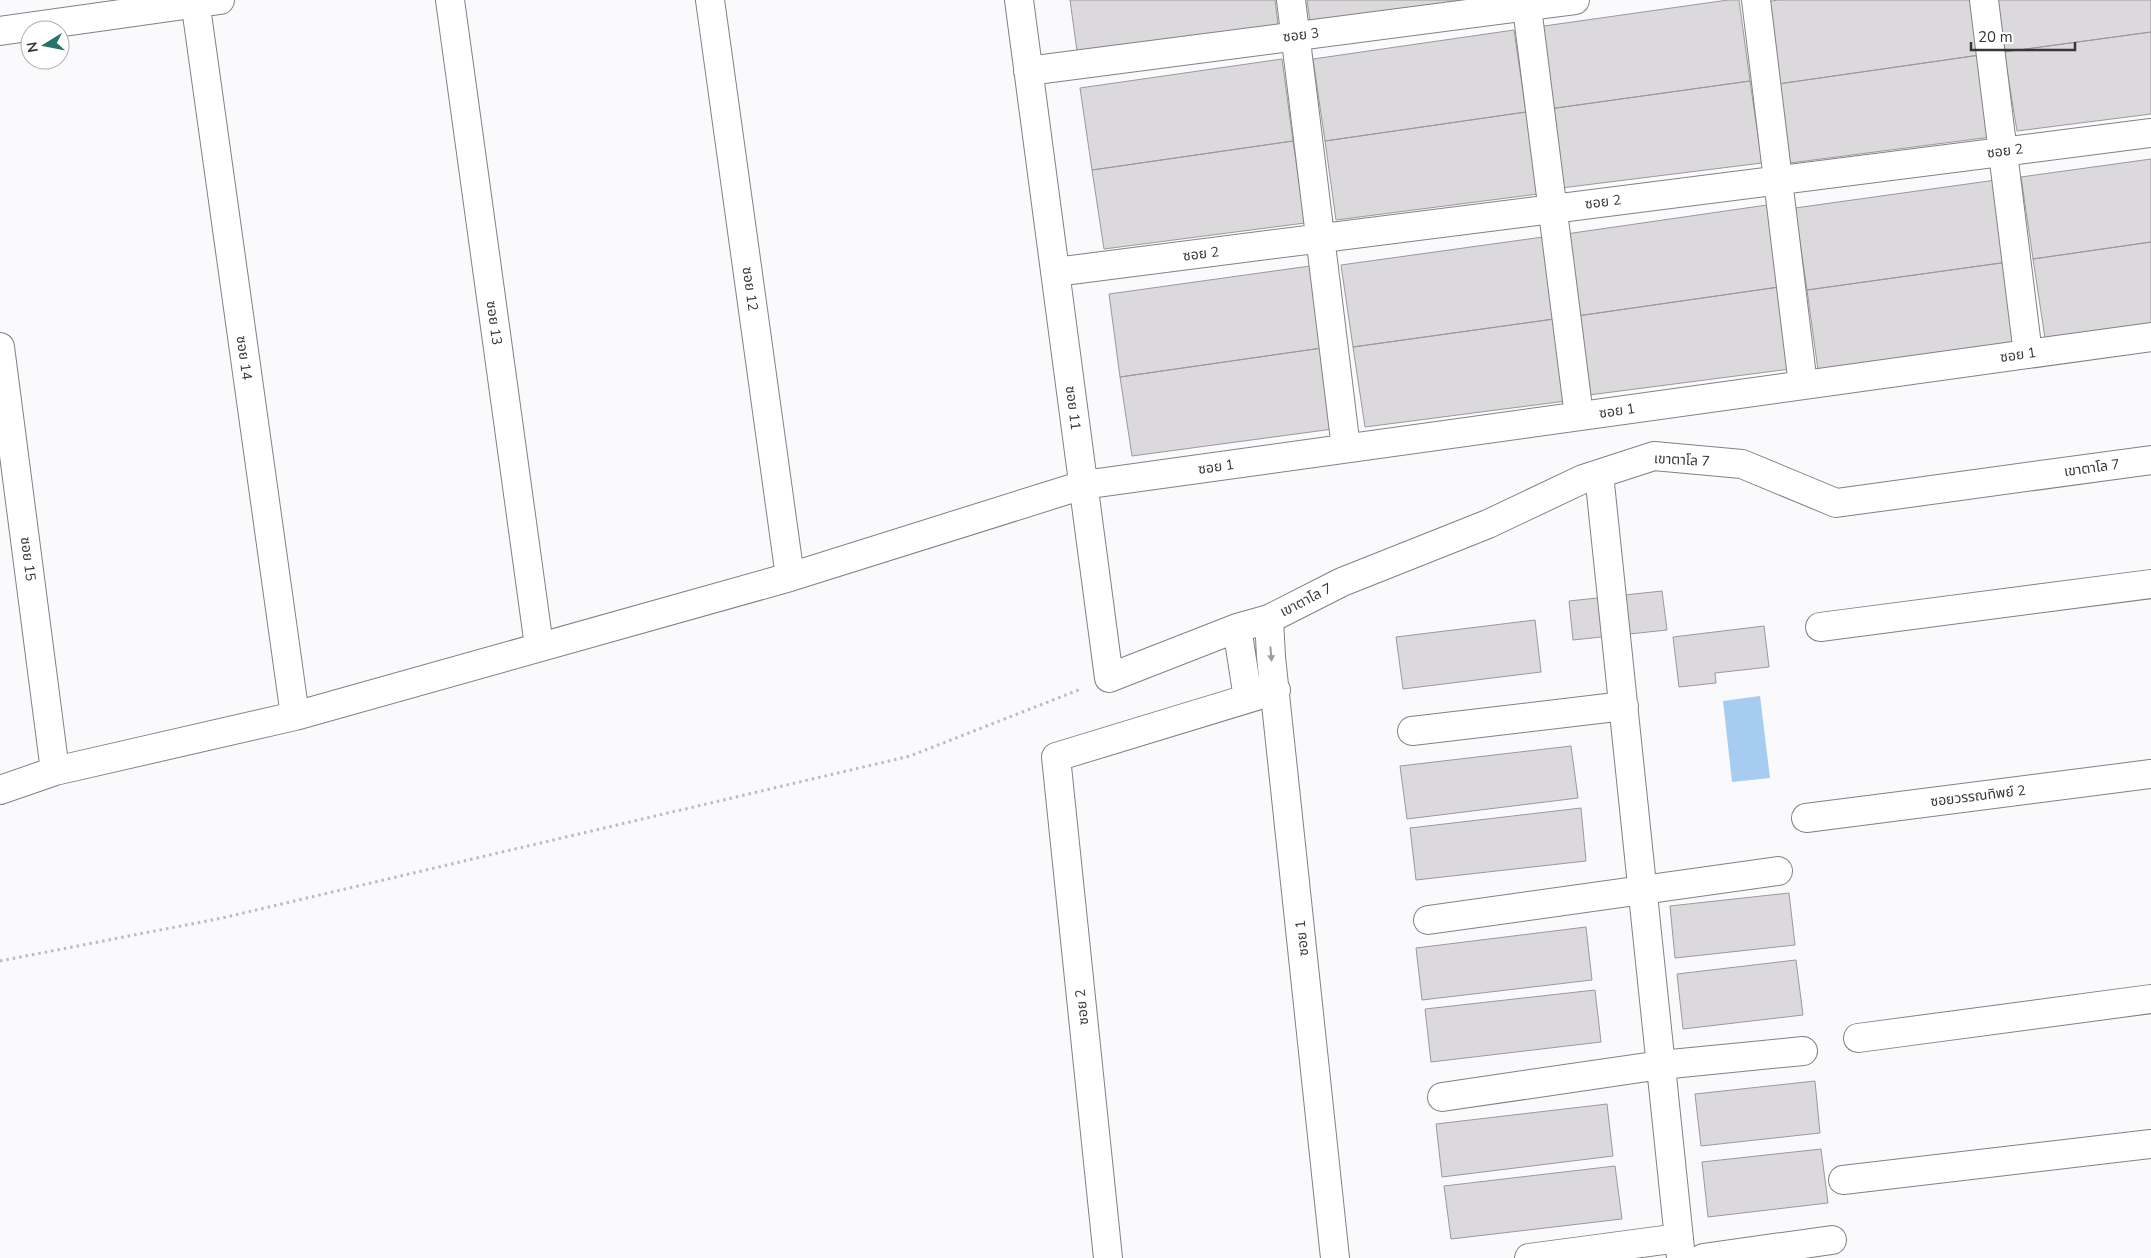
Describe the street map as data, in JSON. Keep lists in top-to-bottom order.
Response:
{
  "streets": {
    "street": [
      "ซอย 3",
      "ซอย 2",
      "ซอย 12",
      "ซอย 13",
      "ซอย 1",
      "ซอย 14",
      "ซอย 11",
      "เขาตาโล 7",
      "ซอย 15",
      "ซอยวรรณทิพย์ 2"
    ]
  },
  "crossings": [
    ["ซอย 3", "ซอย 11"],
    ["ซอย 2", "ซอย 11"],
    ["ซอย 12", "ซอย 1"],
    ["ซอย 13", "ซอย 1"],
    ["ซอย 1", "ซอย 14"],
    ["ซอย 1", "ซอย 11"],
    ["ซอย 1", "เขาตาโล 7"],
    ["ซอย 1", "ซอย 15"]
  ],
  "scale_bar": "20 m",
  "north": "left"
}
